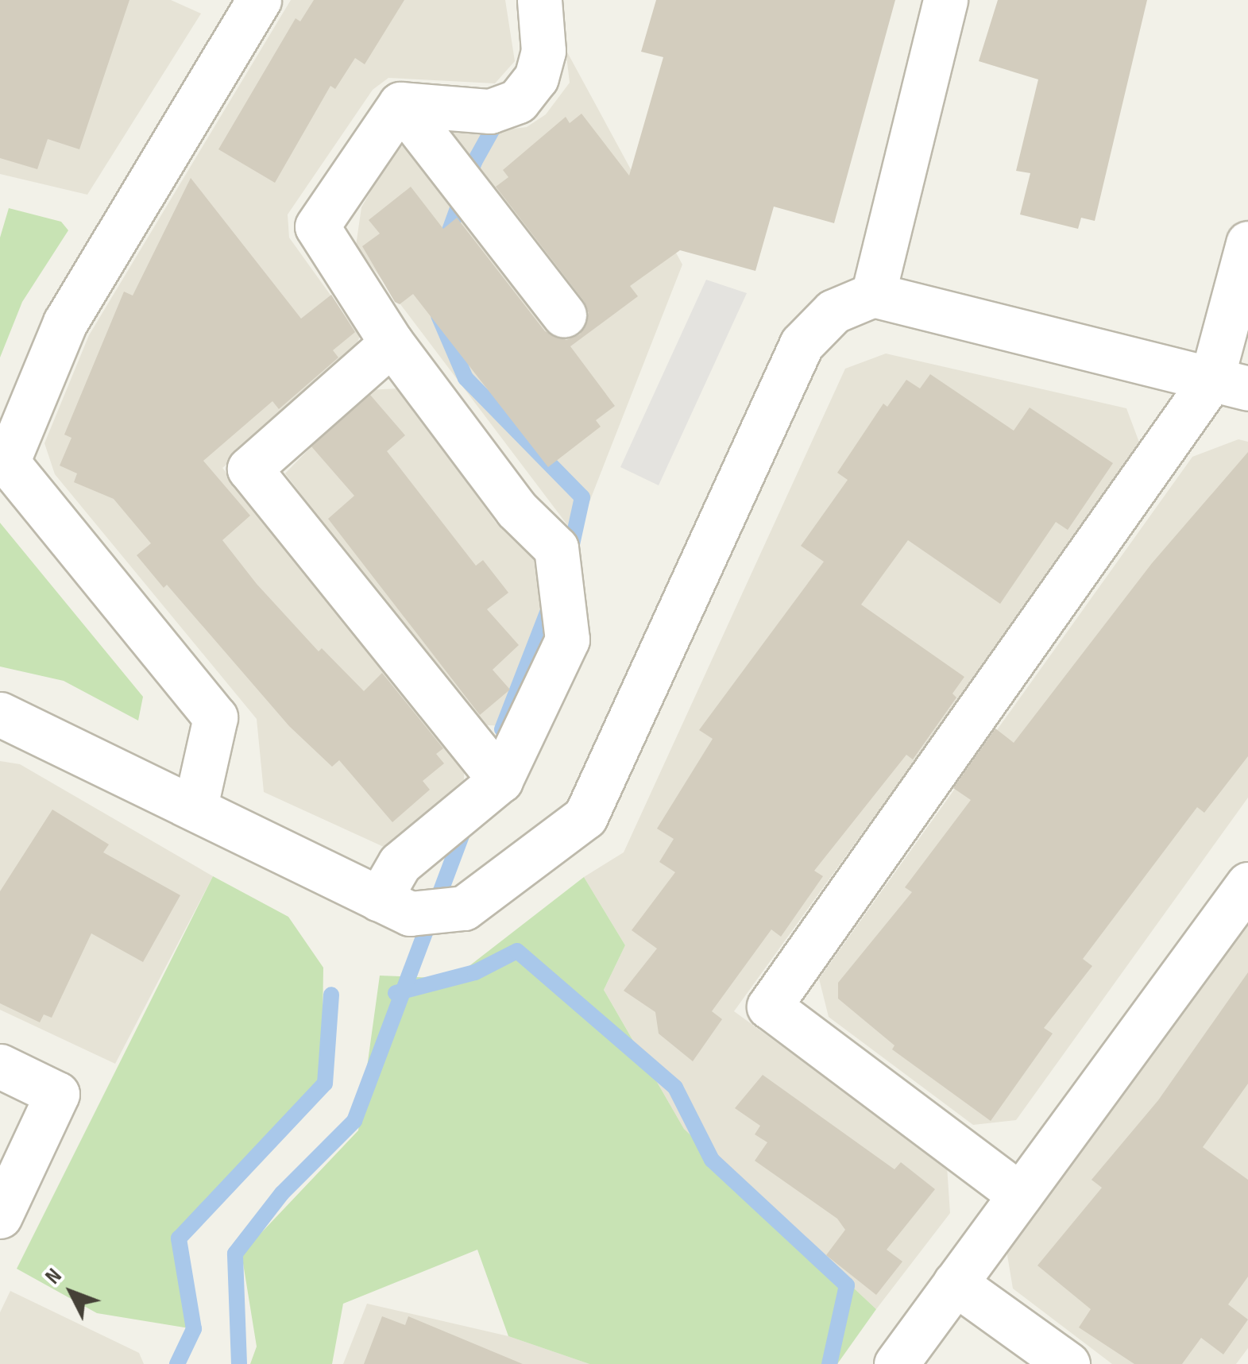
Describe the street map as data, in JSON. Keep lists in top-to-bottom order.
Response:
{
  "north": "top left"
}
